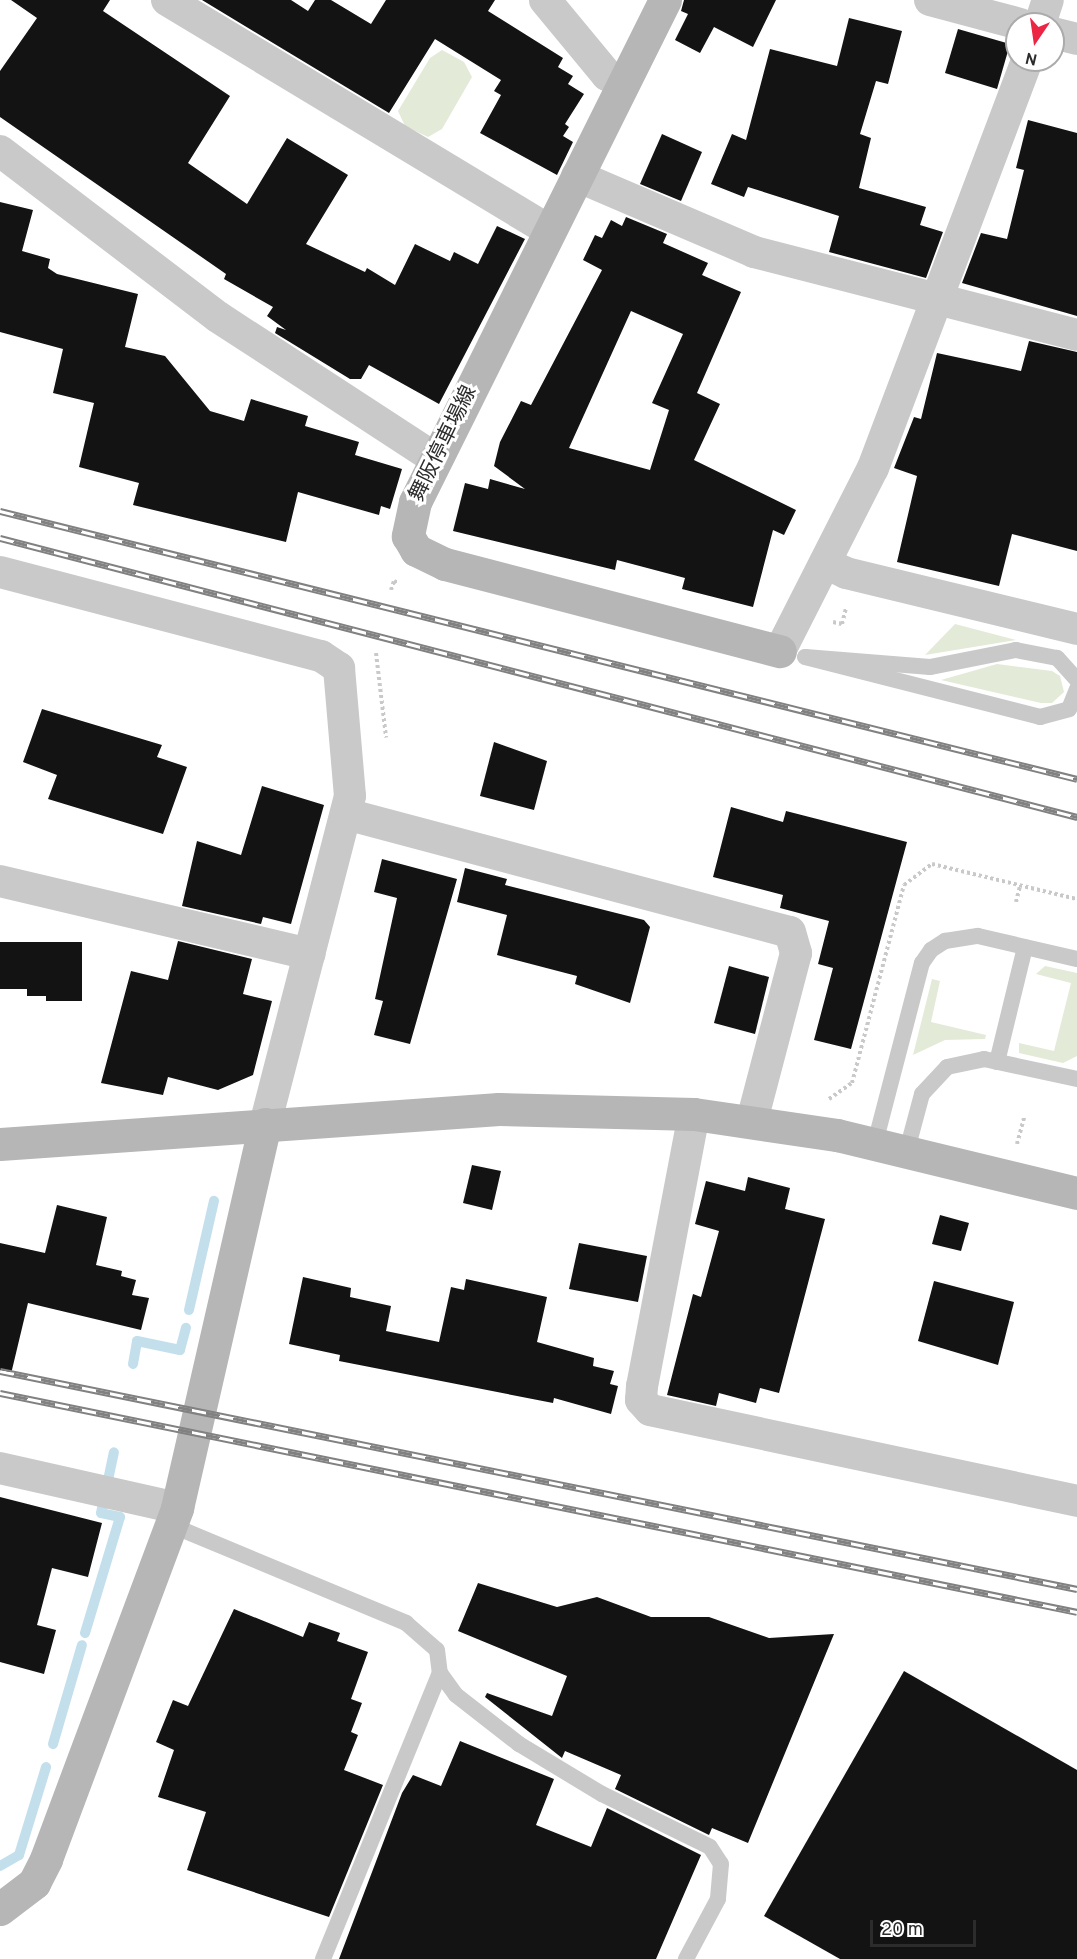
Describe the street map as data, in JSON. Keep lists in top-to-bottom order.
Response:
{
  "streets": {
    "street": ["舞阪停車場線"]
  },
  "scale_bar": "20 m",
  "north": "bottom"
}
